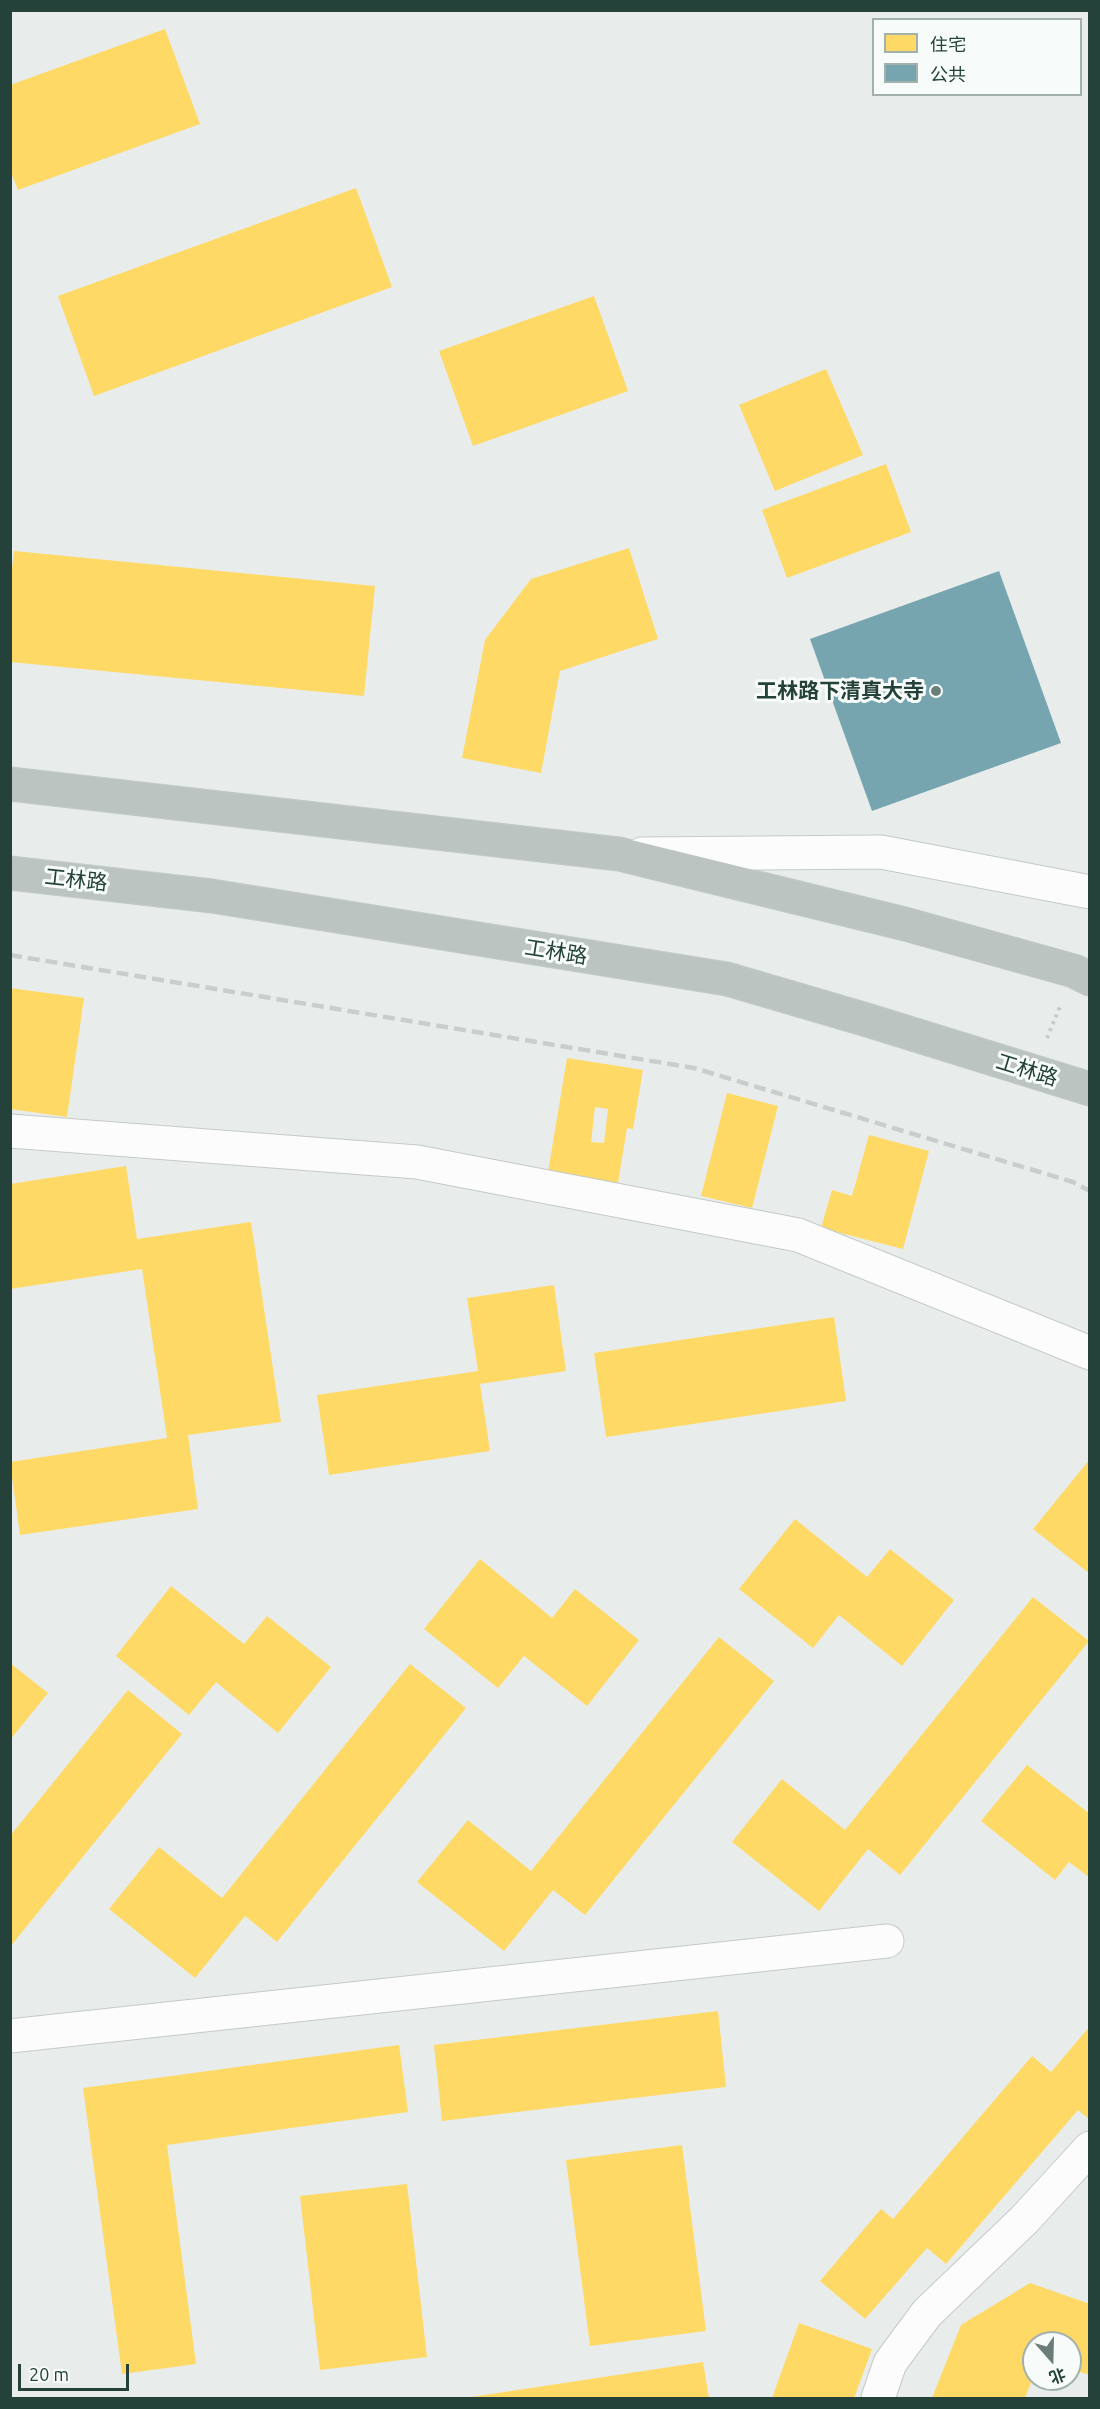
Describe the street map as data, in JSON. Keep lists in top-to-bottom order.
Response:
{
  "streets": {
    "highway": ["工林路"]
  },
  "places": ["工林路下清真大寺"],
  "legend": ["住宅", "公共"],
  "scale_bar": "20 m",
  "north": "bottom"
}
